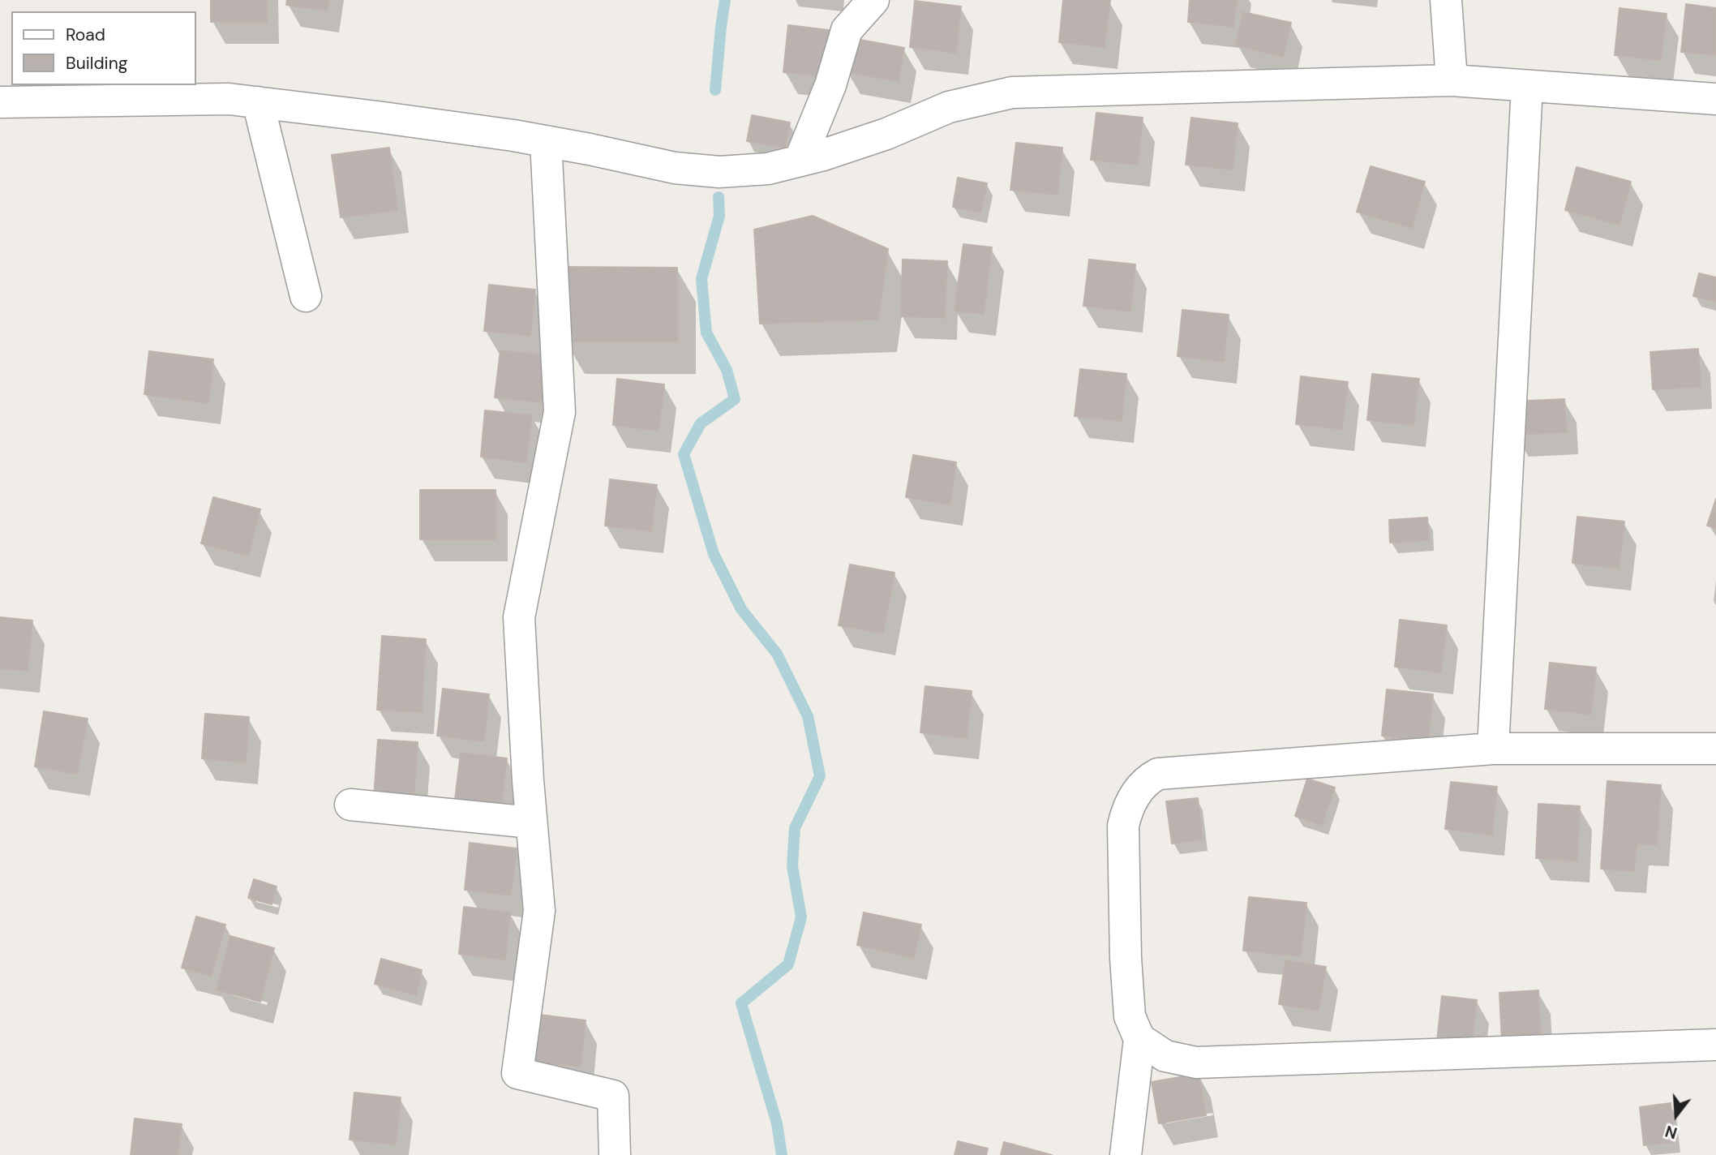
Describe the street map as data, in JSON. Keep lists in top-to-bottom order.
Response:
{
  "legend": ["Road", "Building"],
  "north": "bottom"
}
